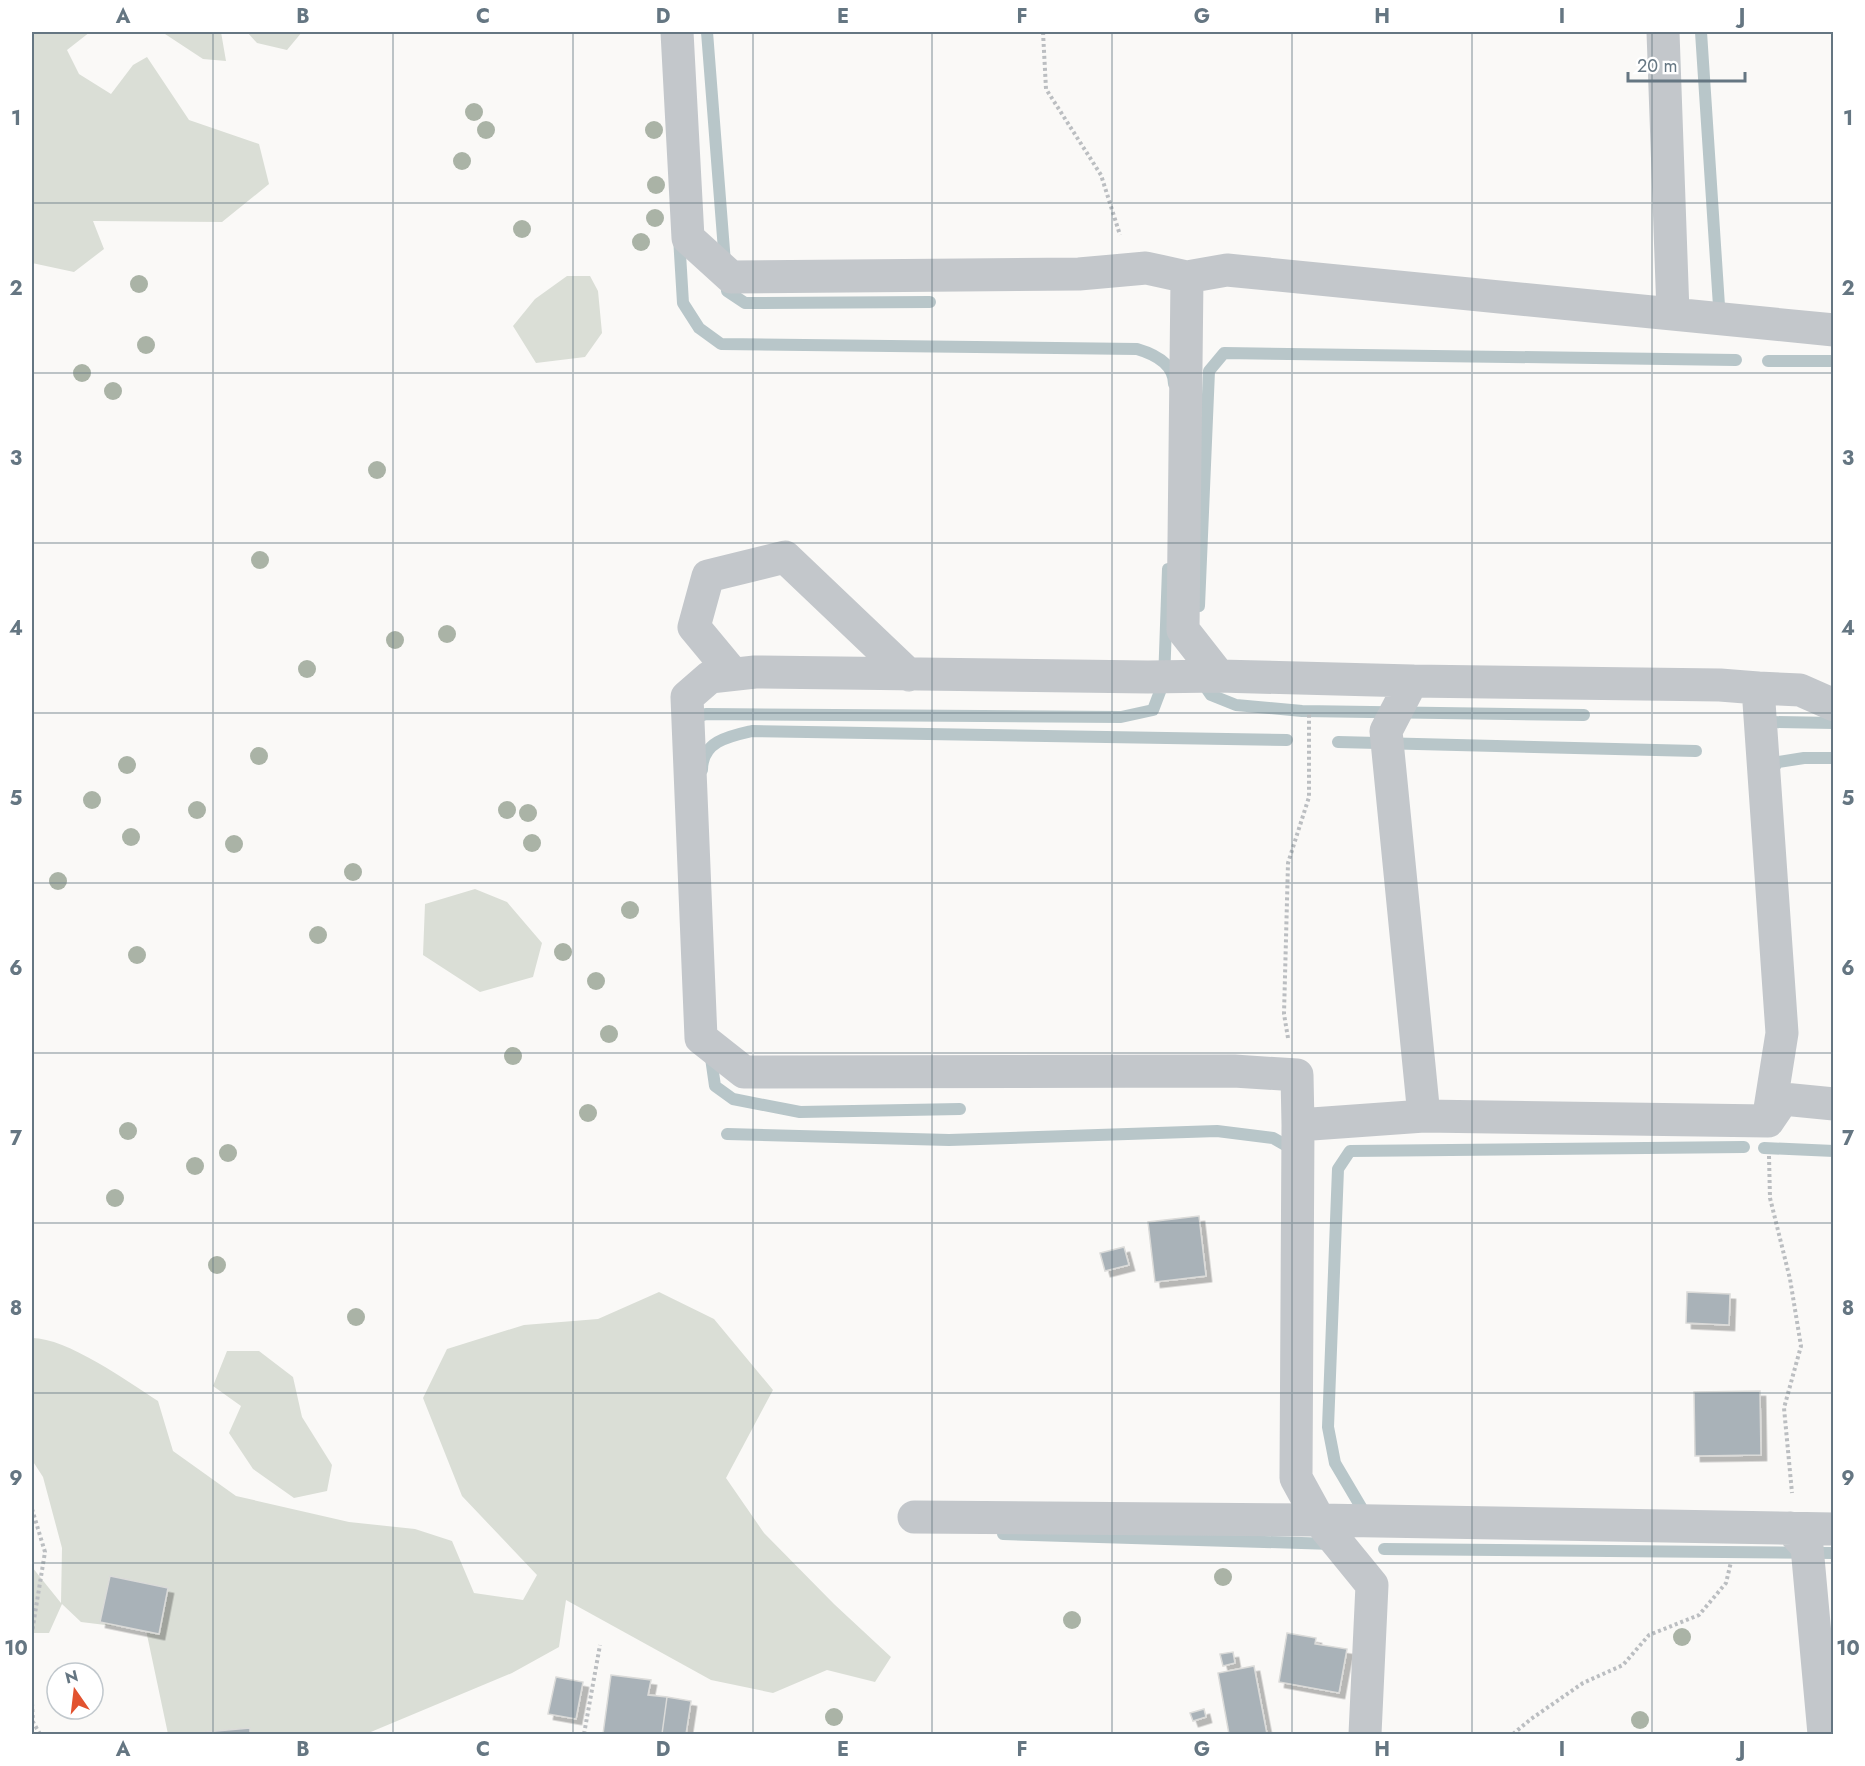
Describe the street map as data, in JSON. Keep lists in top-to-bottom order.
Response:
{
  "scale_bar": "20 m",
  "north": "top",
  "grid": {
    "columns": [
      "A",
      "B",
      "C",
      "D",
      "E",
      "F",
      "G",
      "H",
      "I",
      "J"
    ],
    "rows": [
      "1",
      "2",
      "3",
      "4",
      "5",
      "6",
      "7",
      "8",
      "9",
      "10"
    ]
  }
}
